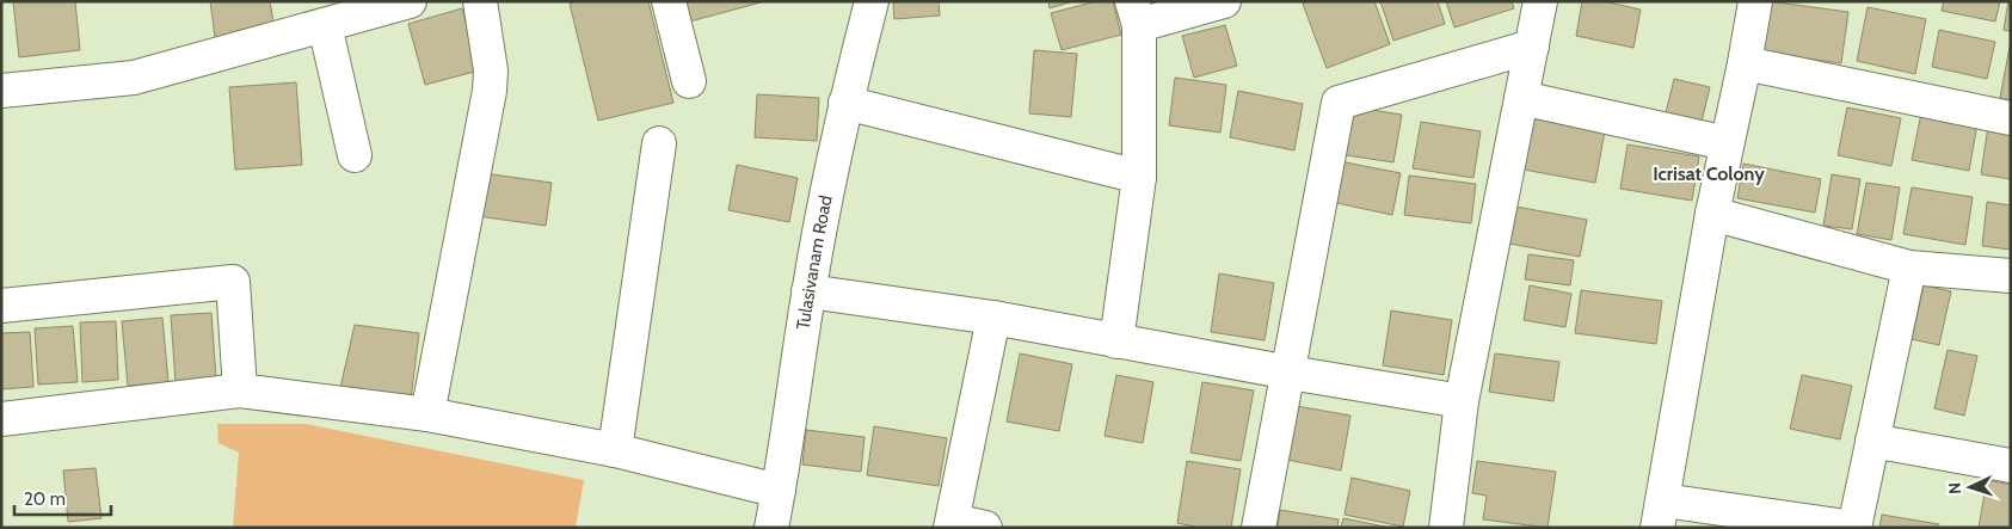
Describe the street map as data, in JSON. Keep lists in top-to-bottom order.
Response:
{
  "streets": {
    "street": ["Tulasivanam Road"]
  },
  "districts": ["Icrisat Colony"],
  "scale_bar": "20 m",
  "north": "left"
}
